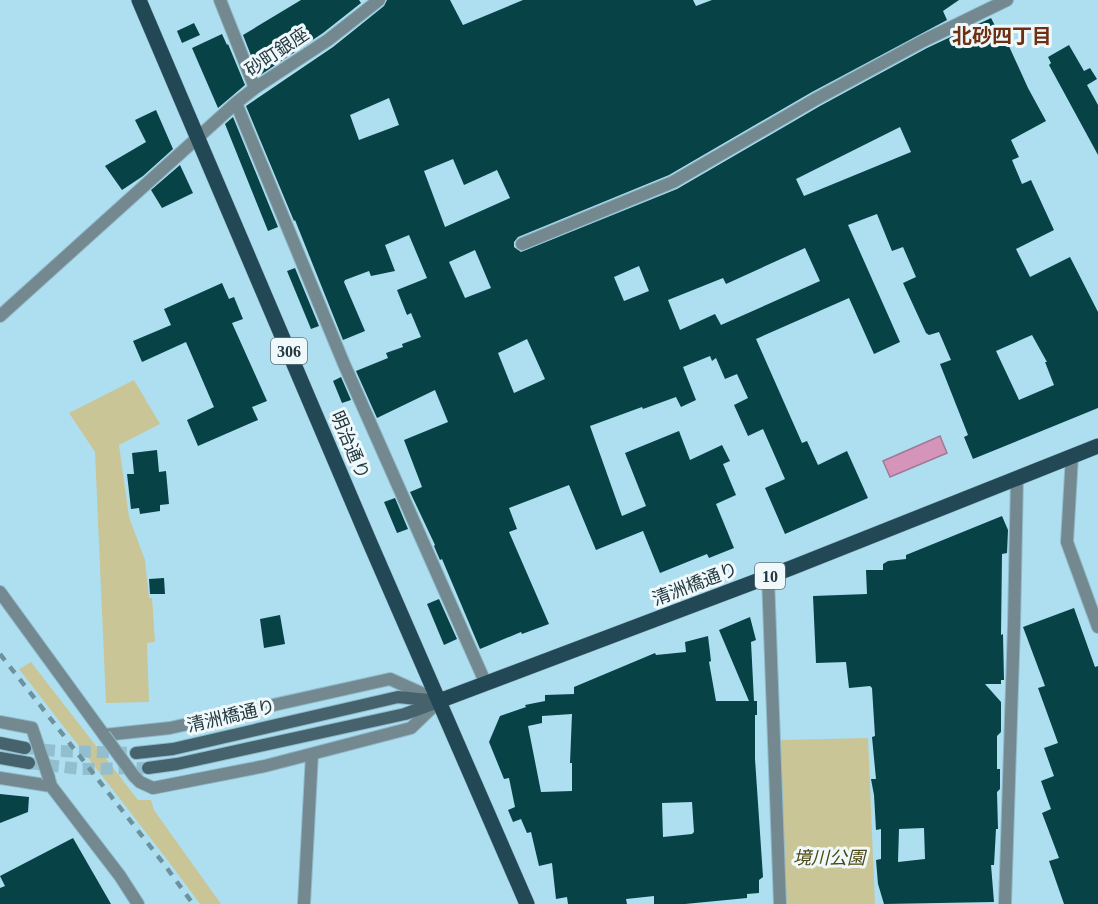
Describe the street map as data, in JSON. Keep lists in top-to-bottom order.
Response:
{
  "streets": {
    "main road": [
      "306",
      "明治通り",
      "10",
      "清洲橋通り"
    ],
    "street": ["砂町銀座"]
  },
  "crossings": [
    ["砂町銀座", "明治通り"],
    ["明治通り", "清洲橋通り"]
  ],
  "districts": ["北砂四丁目"],
  "parks": ["境川公園"]
}
